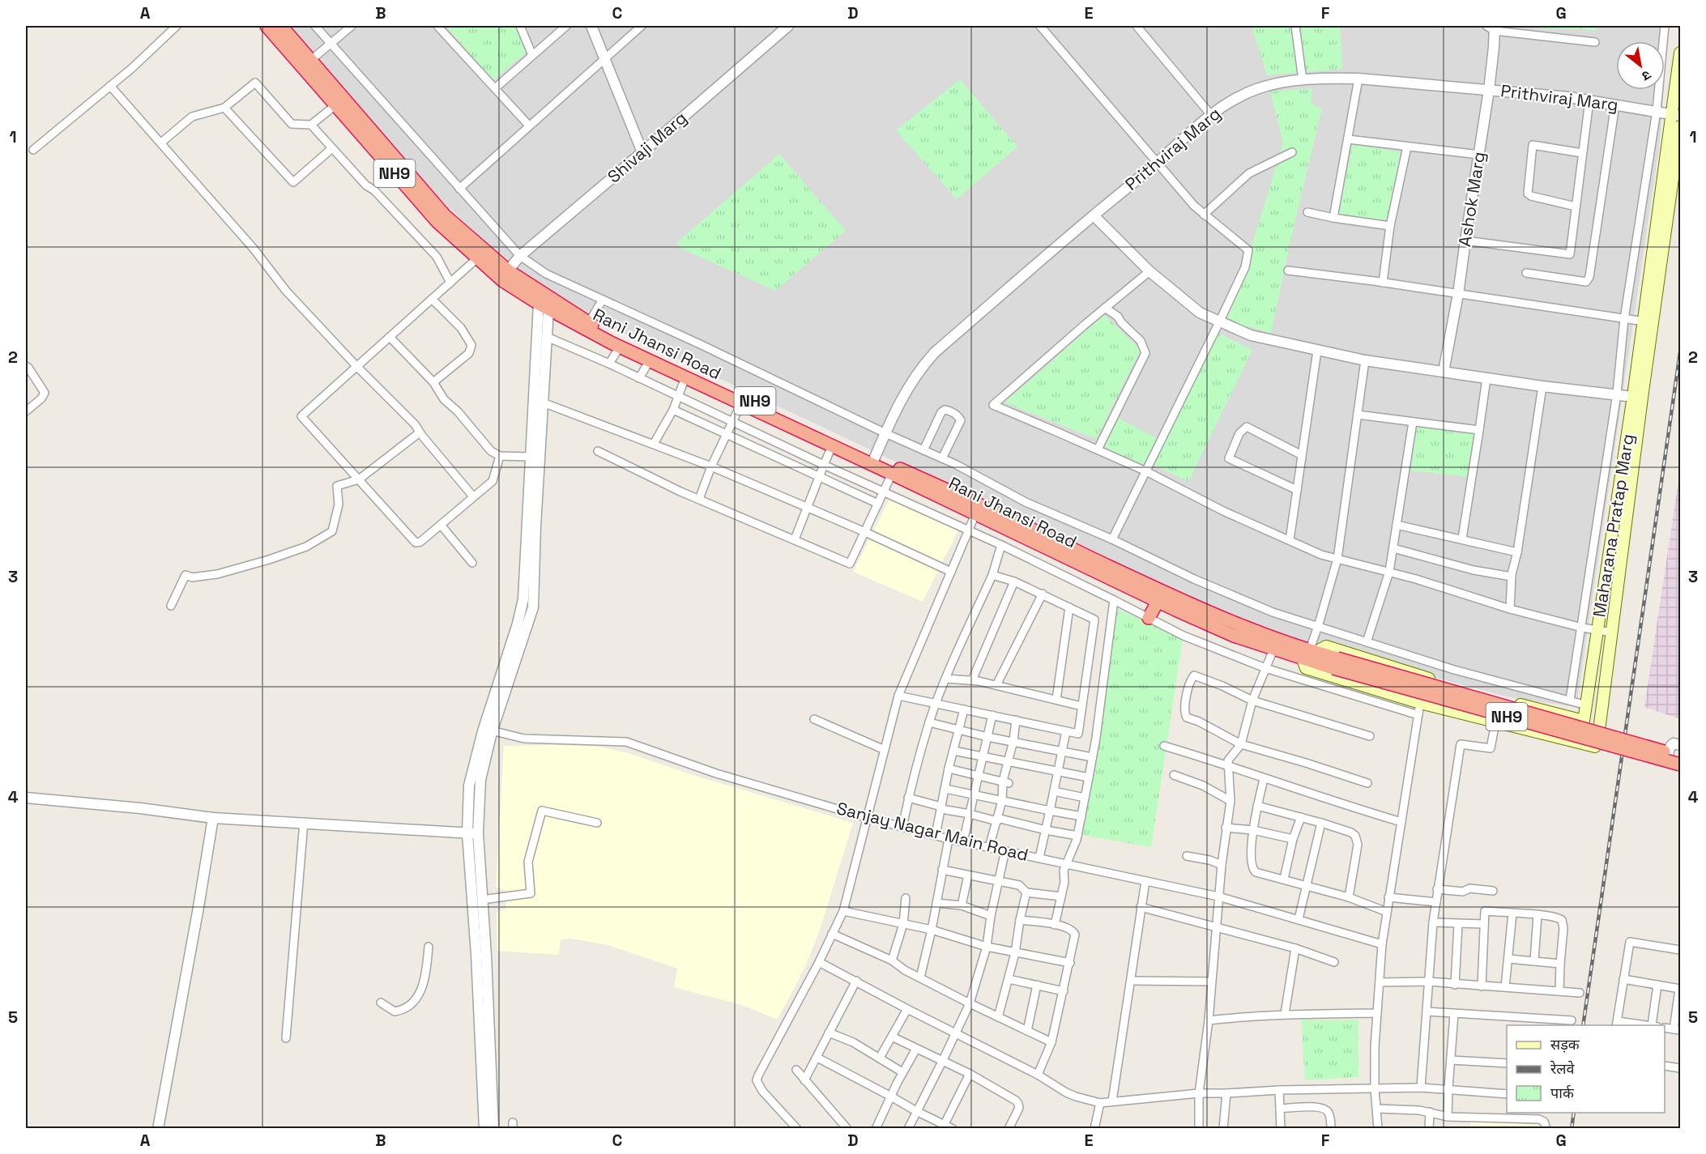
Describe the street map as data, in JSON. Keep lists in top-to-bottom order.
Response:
{
  "streets": {
    "highway": ["NH9", "Rani Jhansi Road"],
    "main road": ["Maharana Pratap Marg"],
    "street": [
      "Prithviraj Marg",
      "Shivaji Marg",
      "Ashok Marg",
      "Sanjay Nagar Main Road"
    ]
  },
  "crossings": [
    ["Prithviraj Marg", "Ashok Marg"],
    ["Prithviraj Marg", "Rani Jhansi Road"],
    ["Prithviraj Marg", "Maharana Pratap Marg"],
    ["Shivaji Marg", "Rani Jhansi Road"],
    ["NH9", "Rani Jhansi Road"],
    ["NH9", "Maharana Pratap Marg"],
    ["Rani Jhansi Road", "Maharana Pratap Marg"]
  ],
  "legend": ["सड़क", "रेलवे", "पार्क"],
  "north": "bottom right",
  "grid": {
    "columns": [
      "A",
      "B",
      "C",
      "D",
      "E",
      "F",
      "G"
    ],
    "rows": [
      "1",
      "2",
      "3",
      "4",
      "5"
    ]
  }
}
